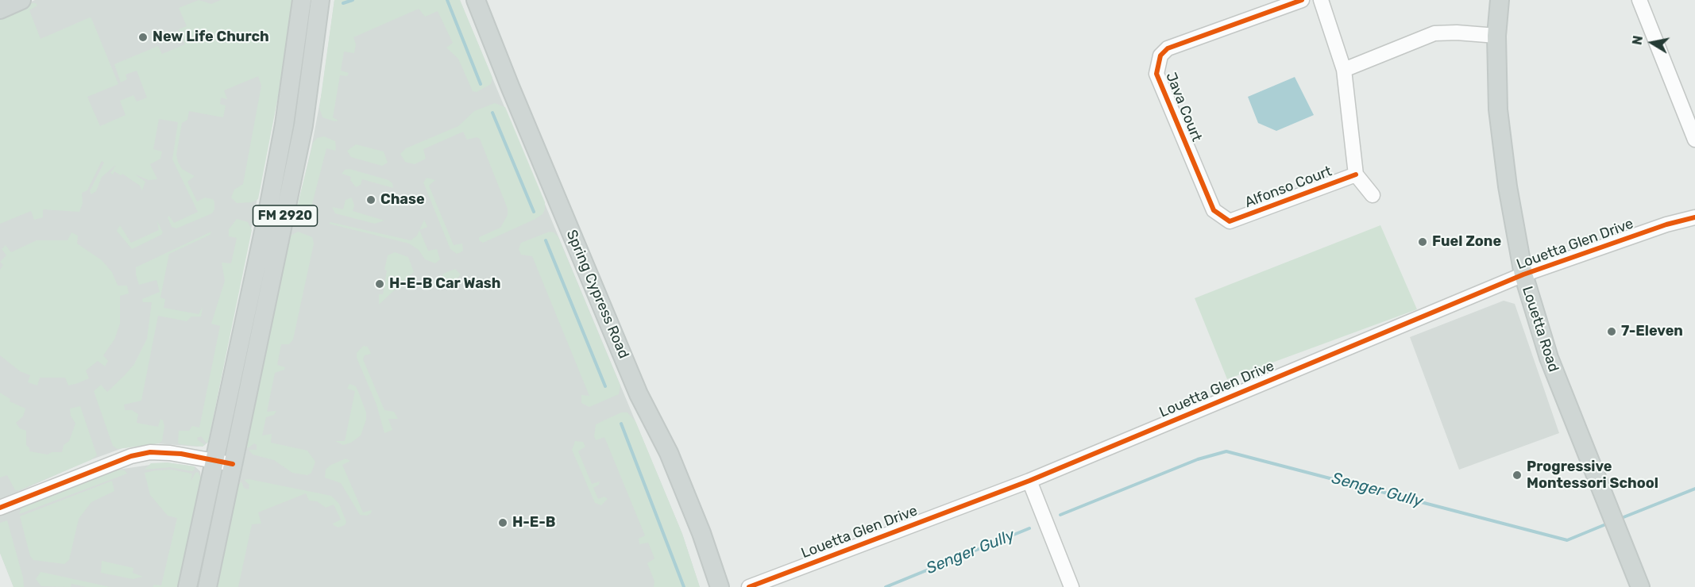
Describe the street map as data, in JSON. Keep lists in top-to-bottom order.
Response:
{
  "streets": {
    "main road": ["FM 2920", "Spring Cypress Road", "Louetta Road"],
    "street": ["Java Court", "Alfonso Court", "Louetta Glen Drive"]
  },
  "crossings": [
    ["Java Court", "Alfonso Court"],
    ["Louetta Glen Drive", "Louetta Road"]
  ],
  "water": ["Senger Gully"],
  "places": [
    "New Life Church",
    "Chase",
    "Fuel Zone",
    "H-E-B Car Wash",
    "7-Eleven",
    "Progressive Montessori School",
    "H-E-B"
  ],
  "north": "left"
}
